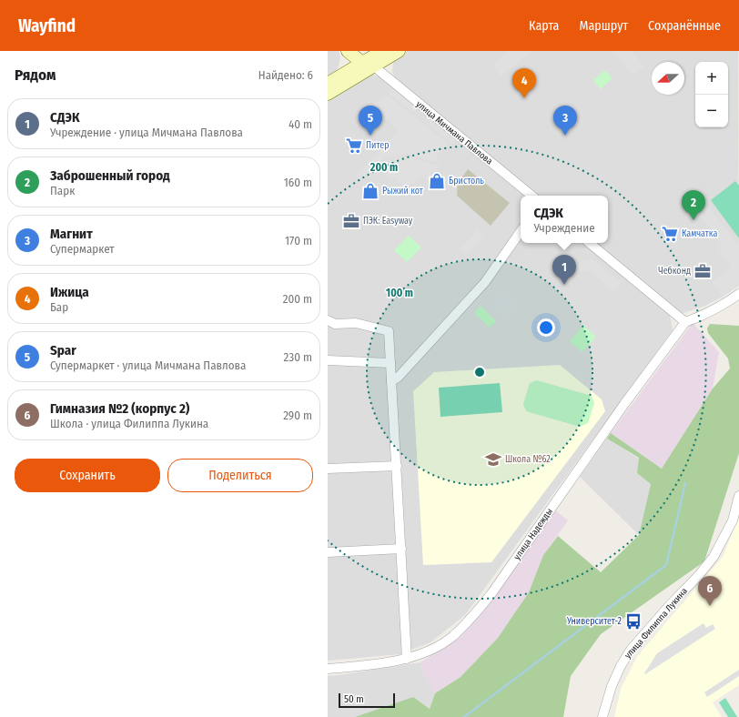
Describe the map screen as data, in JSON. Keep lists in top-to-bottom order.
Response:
{
  "streets": {
    "main road": ["улица Мичмана Павлова"],
    "street": ["улица Надежды", "улица Филиппа Лукина"]
  },
  "places": {
    "supermarket": ["Питер", "Камчатка"],
    "shop": ["Бристоль", "Рыжий кот"],
    "office": ["ПЭК: Easyway", "Чебконд"],
    "school or university": ["Школа №62"],
    "bus stop": ["Университет-2"]
  },
  "scale_bar": "50 m",
  "north": "left",
  "page": {
    "header": "Wayfind",
    "nav": ["Карта", "Маршрут", "Сохранённые"],
    "heading": ["Рядом", "Найдено: 6"],
    "map_buttons": ["+", "−"],
    "pins": [
      "4",
      "3",
      "5",
      "2",
      "1",
      "6"
    ],
    "list": [
      {
        "mark": "1",
        "name": "СДЭК",
        "note": "Учреждение · улица Мичмана Павлова",
        "value": "40 m"
      },
      {
        "mark": "2",
        "name": "Заброшенный город",
        "note": "Парк",
        "value": "160 m"
      },
      {
        "mark": "3",
        "name": "Магнит",
        "note": "Супермаркет",
        "value": "170 m"
      },
      {
        "mark": "4",
        "name": "Ижица",
        "note": "Бар",
        "value": "200 m"
      },
      {
        "mark": "5",
        "name": "Spar",
        "note": "Супермаркет · улица Мичмана Павлова",
        "value": "230 m"
      },
      {
        "mark": "6",
        "name": "Гимназия №2 (корпус 2)",
        "note": "Школа · улица Филиппа Лукина",
        "value": "290 m"
      }
    ],
    "popup": ["СДЭК", "Учреждение"],
    "buttons": ["Сохранить", "Поделиться"],
    "scale": "50 m"
  },
  "rings": ["200 m", "100 m"]
}
